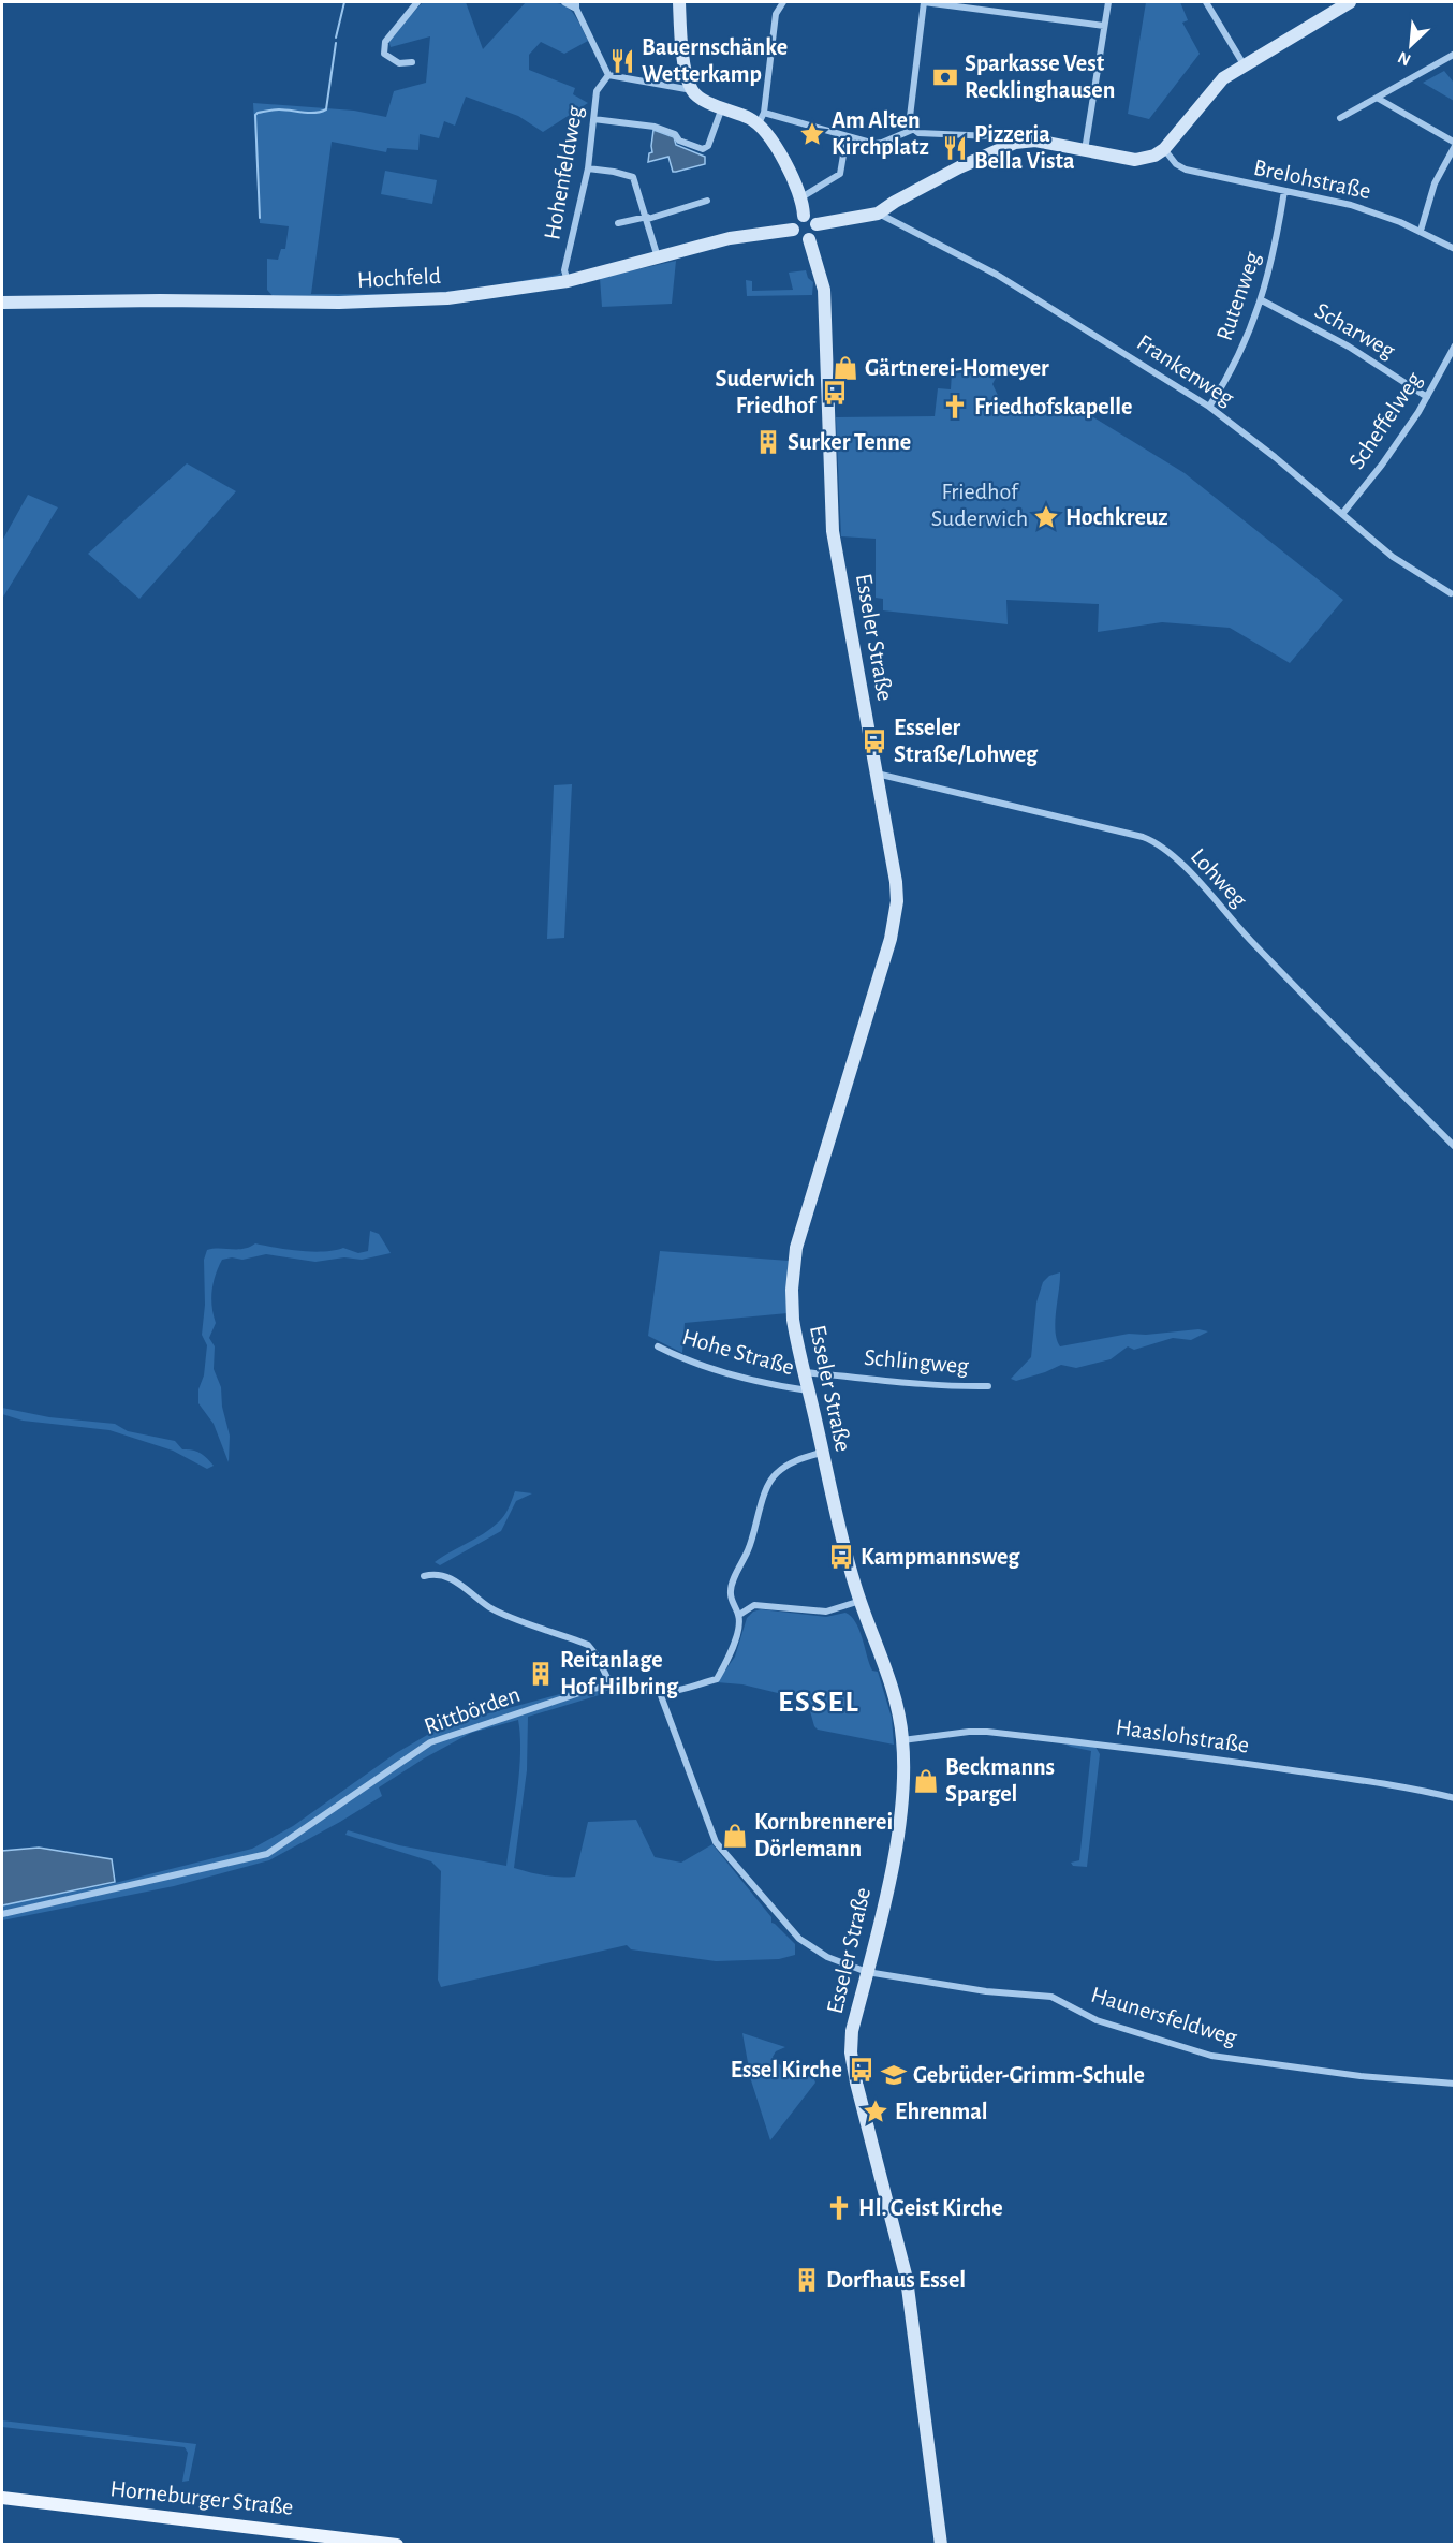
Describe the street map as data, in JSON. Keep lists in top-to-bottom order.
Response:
{
  "streets": {
    "main road": ["Hochfeld", "Esseler Straße", "Horneburger Straße"],
    "street": [
      "Hohenfeldweg",
      "Brelohstraße",
      "Rutenweg",
      "Scharweg",
      "Frankenweg",
      "Scheffelweg",
      "Lohweg",
      "Hohe Straße",
      "Schlingweg",
      "Rittbörden",
      "Haaslohstraße",
      "Haunersfeldweg"
    ]
  },
  "crossings": [
    ["Hohenfeldweg", "Hochfeld"],
    ["Brelohstraße", "Rutenweg"],
    ["Hochfeld", "Esseler Straße"],
    ["Rutenweg", "Scharweg"],
    ["Rutenweg", "Frankenweg"],
    ["Scharweg", "Scheffelweg"],
    ["Frankenweg", "Scheffelweg"],
    ["Esseler Straße", "Lohweg"],
    ["Esseler Straße", "Hohe Straße"],
    ["Esseler Straße", "Schlingweg"],
    ["Esseler Straße", "Rittbörden"],
    ["Esseler Straße", "Haaslohstraße"],
    ["Esseler Straße", "Haunersfeldweg"],
    ["Rittbörden", "Haunersfeldweg"]
  ],
  "districts": ["ESSEL"],
  "parks": ["Friedhof Suderwich"],
  "places": {
    "restaurant": ["Bauernschänke Wetterkamp", "Pizzeria Bella Vista"],
    "bank": ["Sparkasse Vest Recklinghausen"],
    "place": ["Am Alten Kirchplatz", "Hochkreuz", "Ehrenmal"],
    "shop": ["Gärtnerei-Homeyer", "Beckmanns Spargel", "Kornbrennerei Dörlemann"],
    "bus stop": [
      "Suderwich Friedhof",
      "Esseler Straße/Lohweg",
      "Kampmannsweg",
      "Essel Kirche"
    ],
    "church": ["Friedhofskapelle", "Hl. Geist Kirche"],
    "building": ["Surker Tenne", "Reitanlage Hof Hilbring", "Dorfhaus Essel"],
    "school or university": ["Gebrüder-Grimm-Schule"]
  },
  "north": "bottom left"
}
